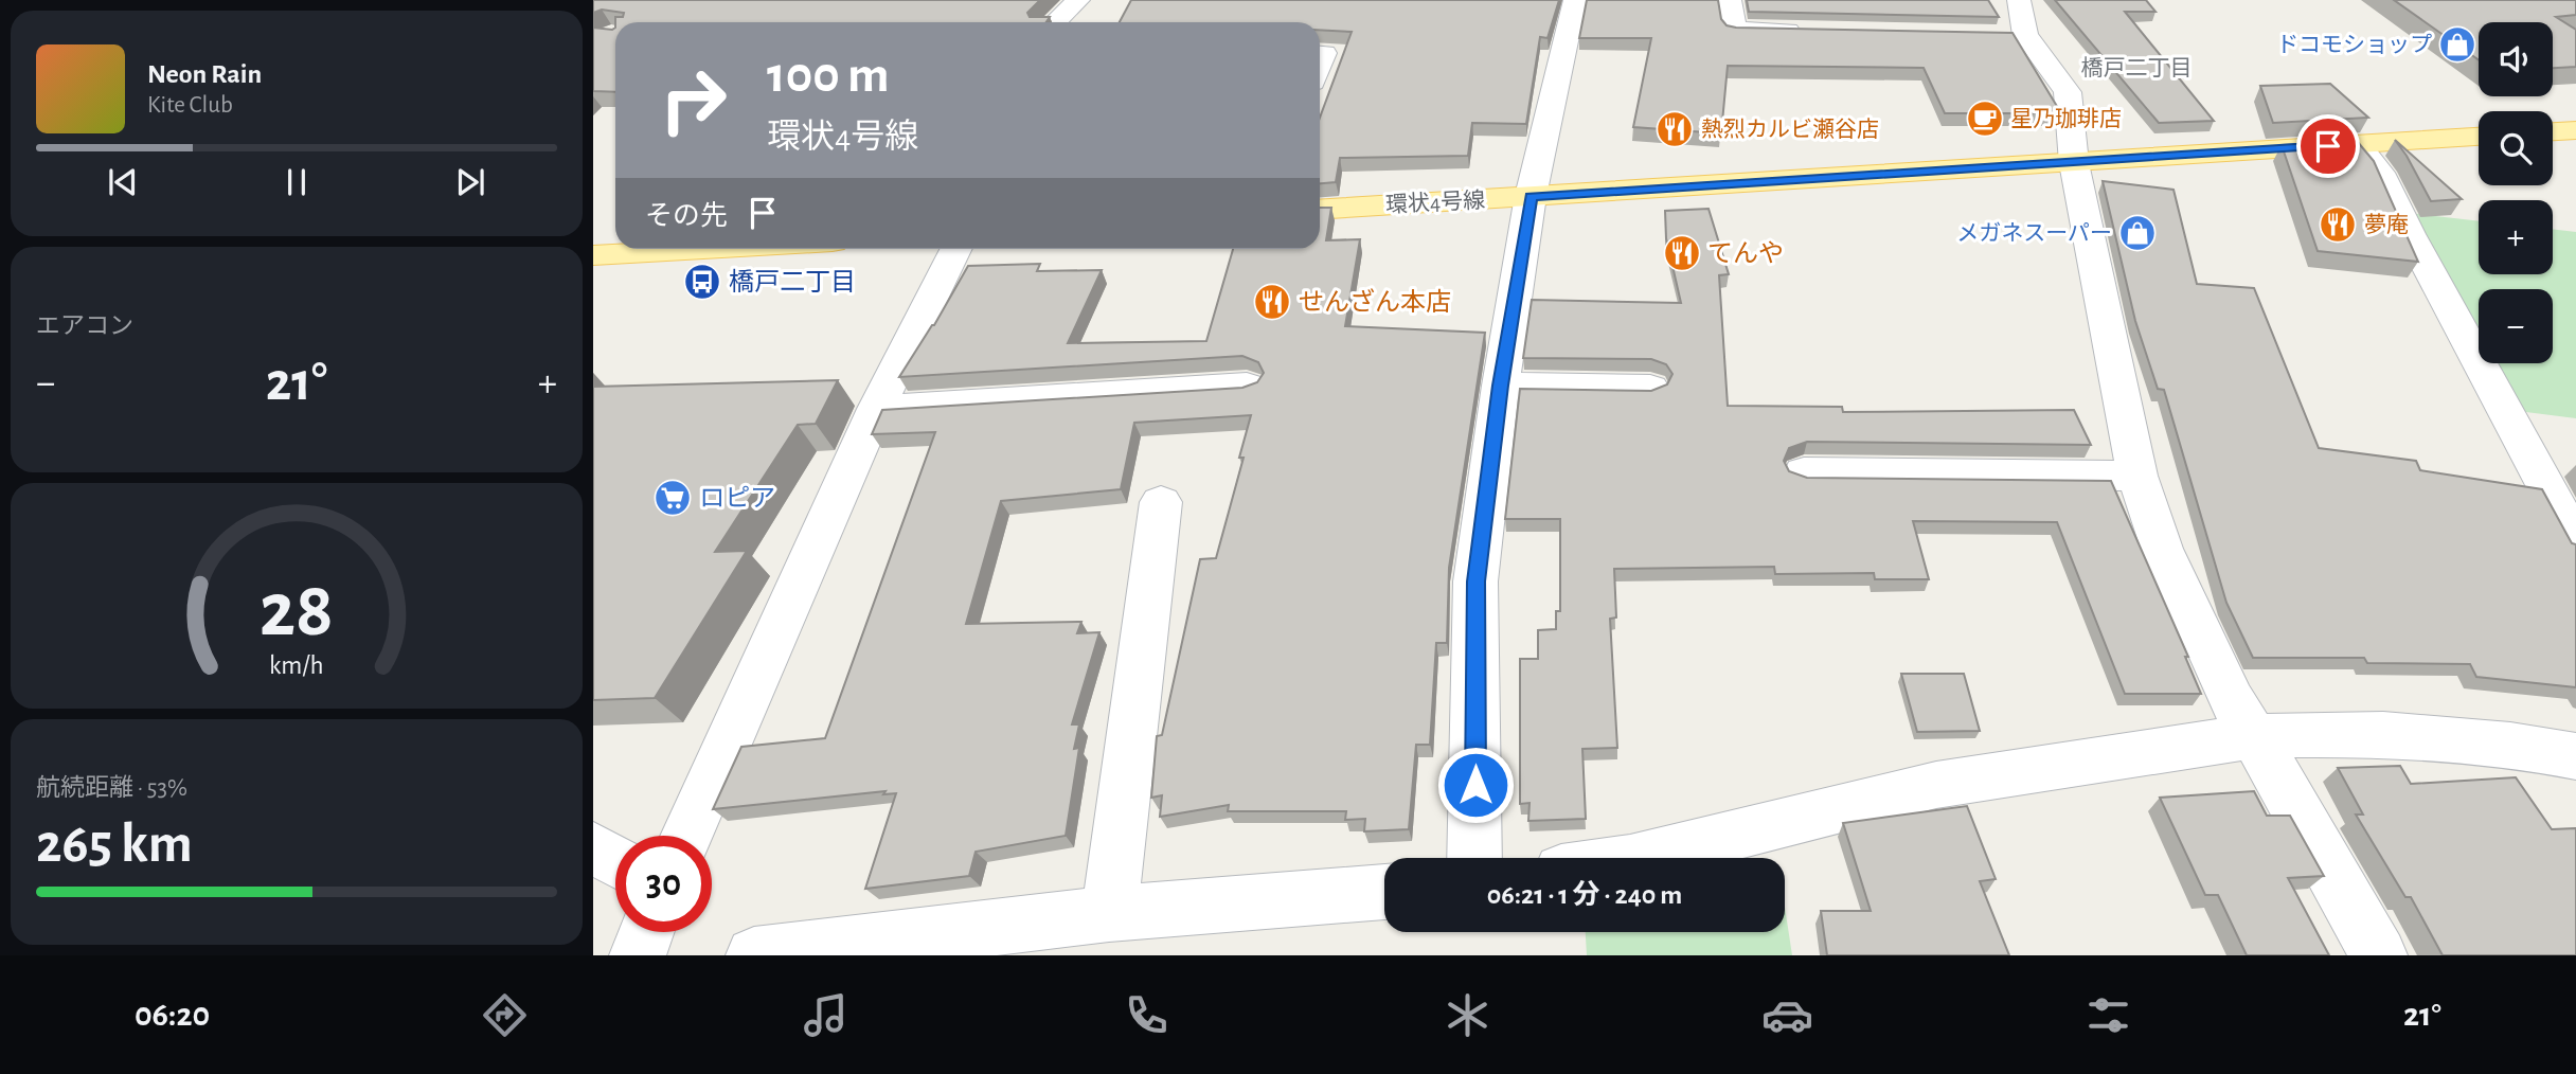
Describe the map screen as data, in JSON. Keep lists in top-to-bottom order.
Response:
{
  "streets": {
    "main road": ["環状4号線"]
  },
  "districts": ["橋戸二丁目"],
  "places": {
    "shop": ["ドコモショップ", "メガネスーパー"],
    "cafe": ["星乃珈琲店"],
    "restaurant": [
      "熱烈カルビ瀬谷店",
      "夢庵",
      "てんや",
      "せんざん本店"
    ],
    "bus stop": ["橋戸二丁目"],
    "supermarket": ["ロピア"]
  },
  "page": {
    "map_buttons": ["+", "−"],
    "turn": ["100 m", "環状4号線"],
    "song": ["Neon Rain", "Kite Club"],
    "then": "その先",
    "tile": [
      "エアコン",
      ["航続距離 · 53%", "265 km"]
    ],
    "heat": ["−", "21°", "+"],
    "limit": "30",
    "trip": "06:21 · 1 分 · 240 m",
    "tabs": ["06:20", "21°"],
    "gauge": ["28", "km/h"]
  }
}
